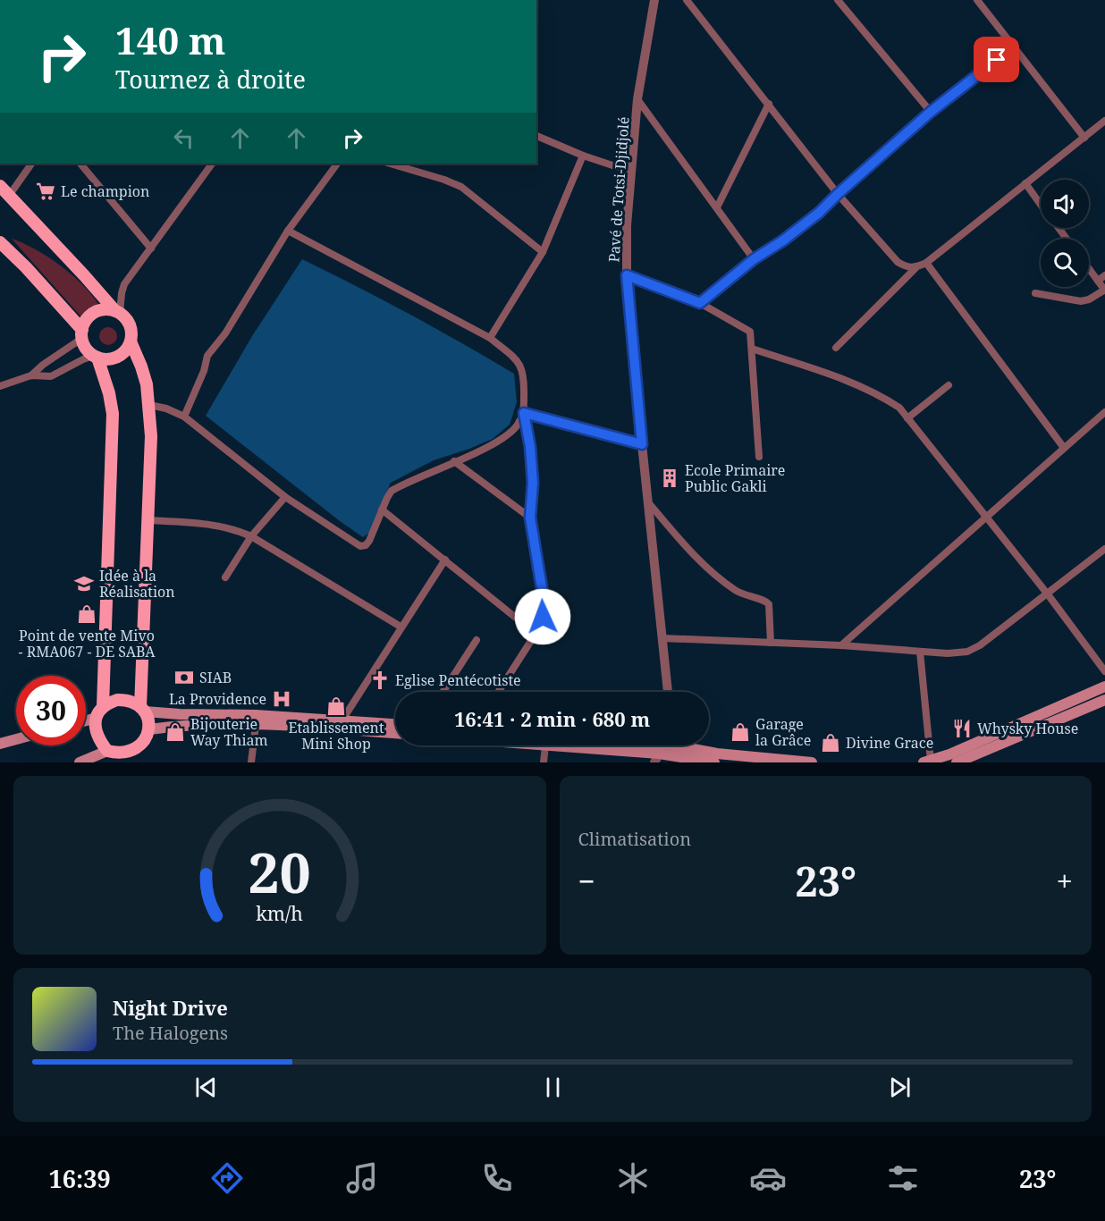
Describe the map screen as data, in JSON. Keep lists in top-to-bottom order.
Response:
{
  "streets": {
    "street": ["Pavé de Totsi-Djidjolé"]
  },
  "places": {
    "supermarket": ["Le champion"],
    "building": ["Ecole Primaire Public Gakli"],
    "school or university": ["Idée à la Réalisation"],
    "shop": [
      "Point de vente Mivo - RMA067 - DE SABA",
      "Etablissement Mini Shop",
      "Bijouterie Way Thiam",
      "Garage la Grâce",
      "Divine Grace"
    ],
    "bank": ["SIAB"],
    "church": ["Eglise Pentécotiste"],
    "hospital": ["La Providence"],
    "restaurant": ["Whysky House"]
  },
  "page": {
    "turn": ["140 m", "Tournez à droite"],
    "limit": "30",
    "trip": "16:41 · 2 min · 680 m",
    "tile": "Climatisation",
    "heat": ["−", "23°", "+"],
    "song": ["Night Drive", "The Halogens"],
    "tabs": ["16:39", "23°"],
    "gauge": ["20", "km/h"]
  }
}
